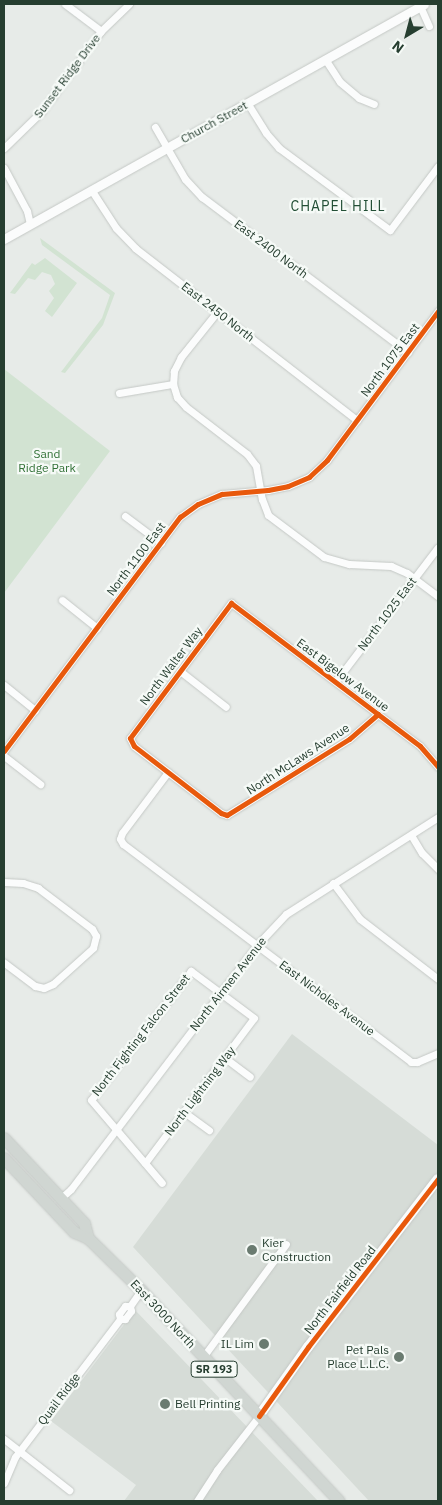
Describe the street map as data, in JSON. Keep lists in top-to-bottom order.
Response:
{
  "streets": {
    "main road": ["North Fairfield Road", "East 3000 North", "SR 193"],
    "street": [
      "Sunset Ridge Drive",
      "Church Street",
      "East 2400 North",
      "East 2450 North",
      "North 1075 East",
      "North 1100 East",
      "North 1025 East",
      "North Walter Way",
      "East Bigelow Avenue",
      "North McLaws Avenue",
      "North Airmen Avenue",
      "East Nicholes Avenue",
      "North Fighting Falcon Street",
      "North Lightning Way",
      "Quail Ridge"
    ]
  },
  "crossings": [
    ["Church Street", "East 2400 North"],
    ["Church Street", "East 2450 North"],
    ["East 2400 North", "North 1075 East"],
    ["East 2450 North", "North 1075 East"],
    ["East 2450 North", "North 1100 East"],
    ["North 1075 East", "North 1100 East"],
    ["North 1025 East", "East Bigelow Avenue"],
    ["North Walter Way", "East Bigelow Avenue"],
    ["North Walter Way", "North McLaws Avenue"],
    ["North Walter Way", "East Nicholes Avenue"],
    ["East Bigelow Avenue", "North McLaws Avenue"],
    ["North McLaws Avenue", "East Nicholes Avenue"],
    ["North Airmen Avenue", "East Nicholes Avenue"],
    ["North Airmen Avenue", "North Fighting Falcon Street"],
    ["North Airmen Avenue", "North Lightning Way"],
    ["North Airmen Avenue", "East 3000 North"],
    ["North Fighting Falcon Street", "North Lightning Way"],
    ["North Fairfield Road", "East 3000 North"],
    ["East 3000 North", "Quail Ridge"]
  ],
  "districts": ["CHAPEL HILL"],
  "parks": ["Sand Ridge Park"],
  "places": [
    "Kier Construction",
    "IL Lim",
    "Pet Pals Place L.L.C.",
    "Bell Printing"
  ],
  "north": "bottom left"
}
